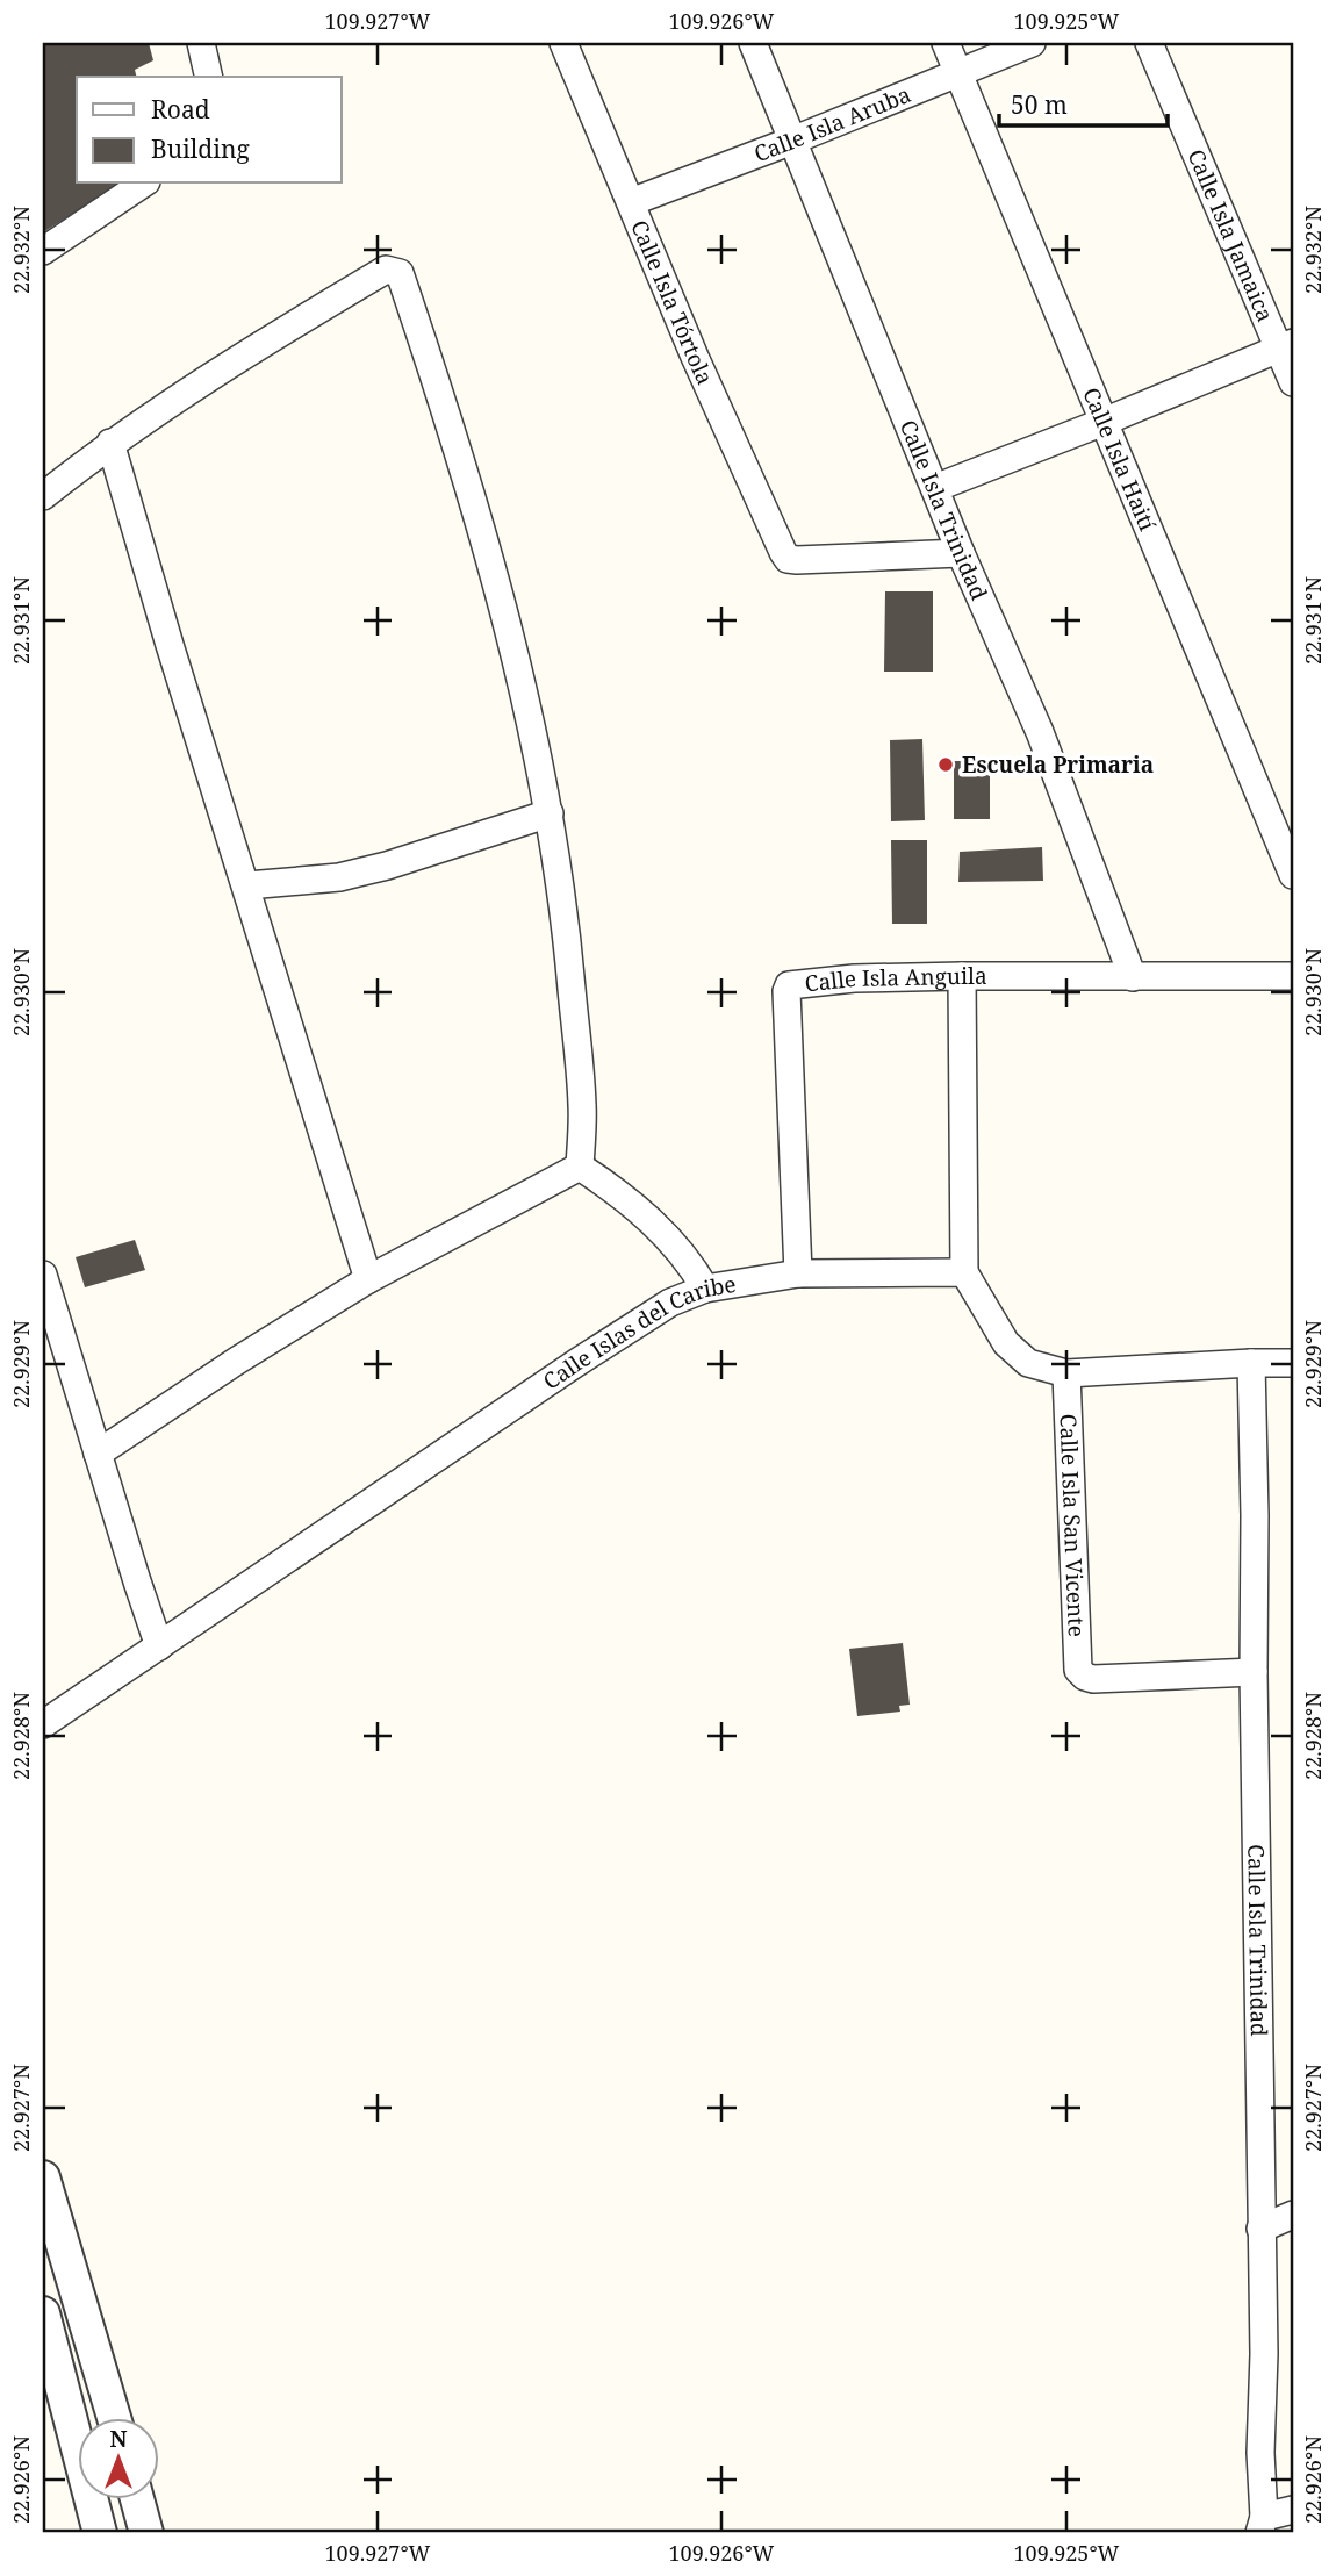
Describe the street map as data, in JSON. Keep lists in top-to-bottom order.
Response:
{
  "streets": {
    "street": [
      "Calle Isla Aruba",
      "Calle Isla Jamaica",
      "Calle Isla Tórtola",
      "Calle Isla Haití",
      "Calle Isla Trinidad",
      "Calle Isla Anguila",
      "Calle Islas del Caribe",
      "Calle Isla San Vicente"
    ]
  },
  "crossings": [
    ["Calle Isla Aruba", "Calle Isla Tórtola"],
    ["Calle Isla Aruba", "Calle Isla Haití"],
    ["Calle Isla Aruba", "Calle Isla Trinidad"],
    ["Calle Isla Tórtola", "Calle Isla Trinidad"],
    ["Calle Isla Trinidad", "Calle Isla Anguila"],
    ["Calle Isla Trinidad", "Calle Isla San Vicente"],
    ["Calle Isla Anguila", "Calle Islas del Caribe"]
  ],
  "places": ["Escuela Primaria"],
  "legend": ["Road", "Building"],
  "scale_bar": "50 m",
  "north": "top",
  "coordinates": [
    "109.927°W",
    "109.926°W",
    "109.925°W",
    "22.932°N",
    "22.931°N",
    "22.930°N",
    "22.929°N",
    "22.928°N",
    "22.927°N",
    "22.926°N"
  ]
}
